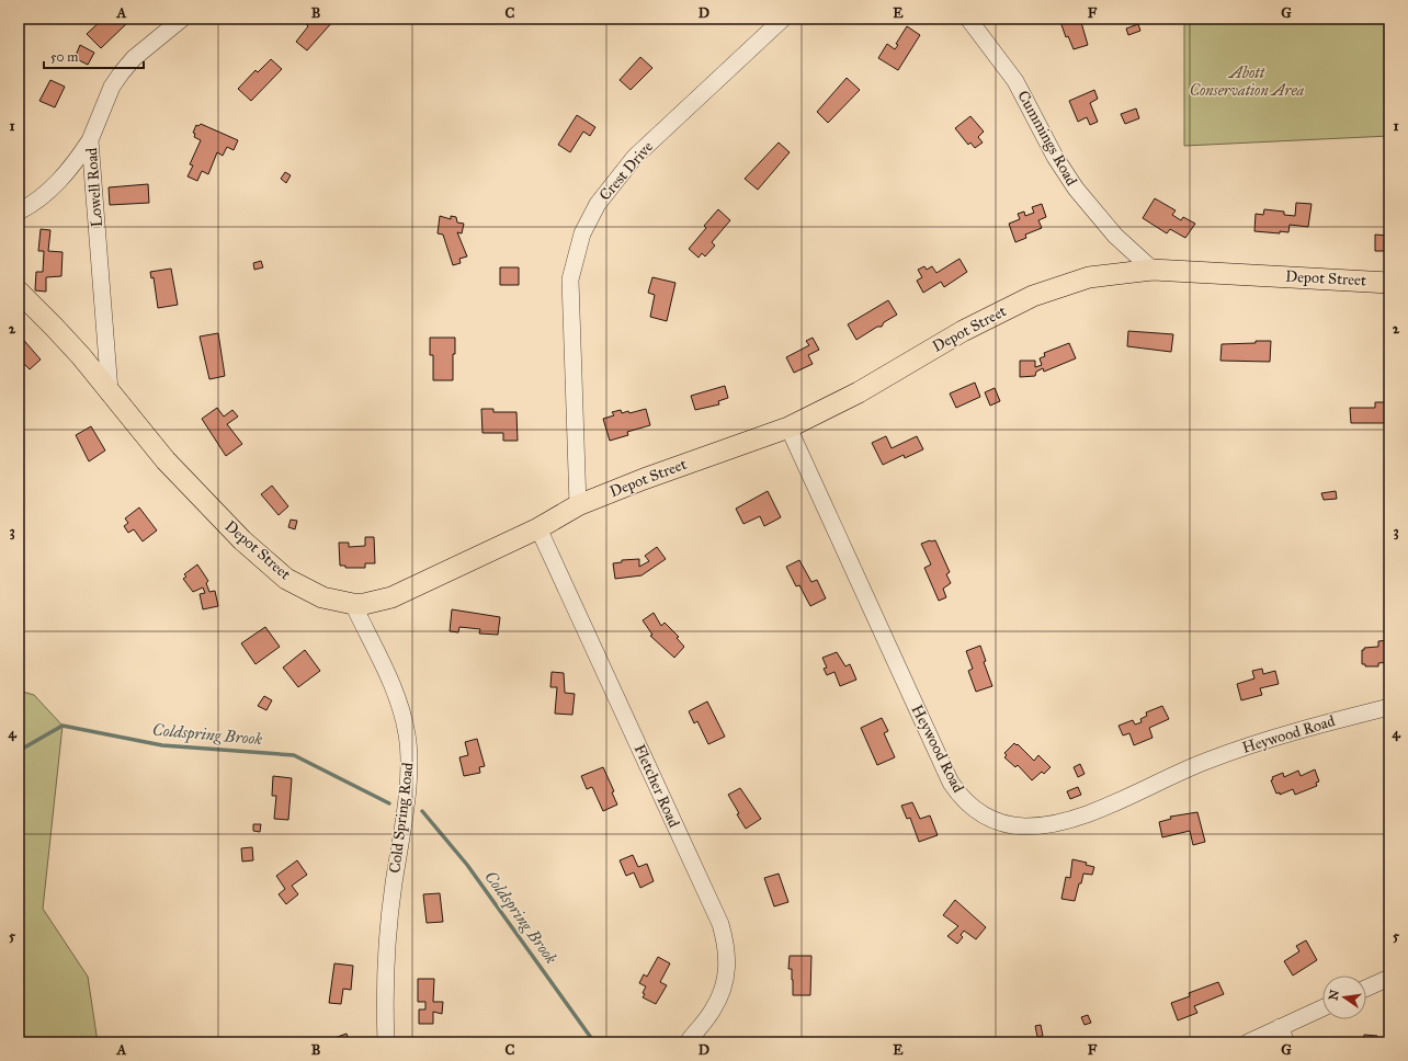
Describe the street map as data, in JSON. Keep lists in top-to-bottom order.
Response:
{
  "streets": {
    "main road": ["Depot Street"],
    "street": [
      "Cummings Road",
      "Crest Drive",
      "Lowell Road",
      "Heywood Road",
      "Fletcher Road",
      "Cold Spring Road"
    ]
  },
  "crossings": [
    ["Cummings Road", "Depot Street"],
    ["Crest Drive", "Depot Street"],
    ["Lowell Road", "Depot Street"],
    ["Depot Street", "Heywood Road"],
    ["Depot Street", "Fletcher Road"],
    ["Depot Street", "Cold Spring Road"]
  ],
  "water": ["Coldspring Brook"],
  "parks": ["Abott Conservation Area"],
  "scale_bar": "50 m",
  "north": "left",
  "grid": {
    "columns": [
      "A",
      "B",
      "C",
      "D",
      "E",
      "F",
      "G"
    ],
    "rows": [
      "1",
      "2",
      "3",
      "4",
      "5"
    ]
  }
}
